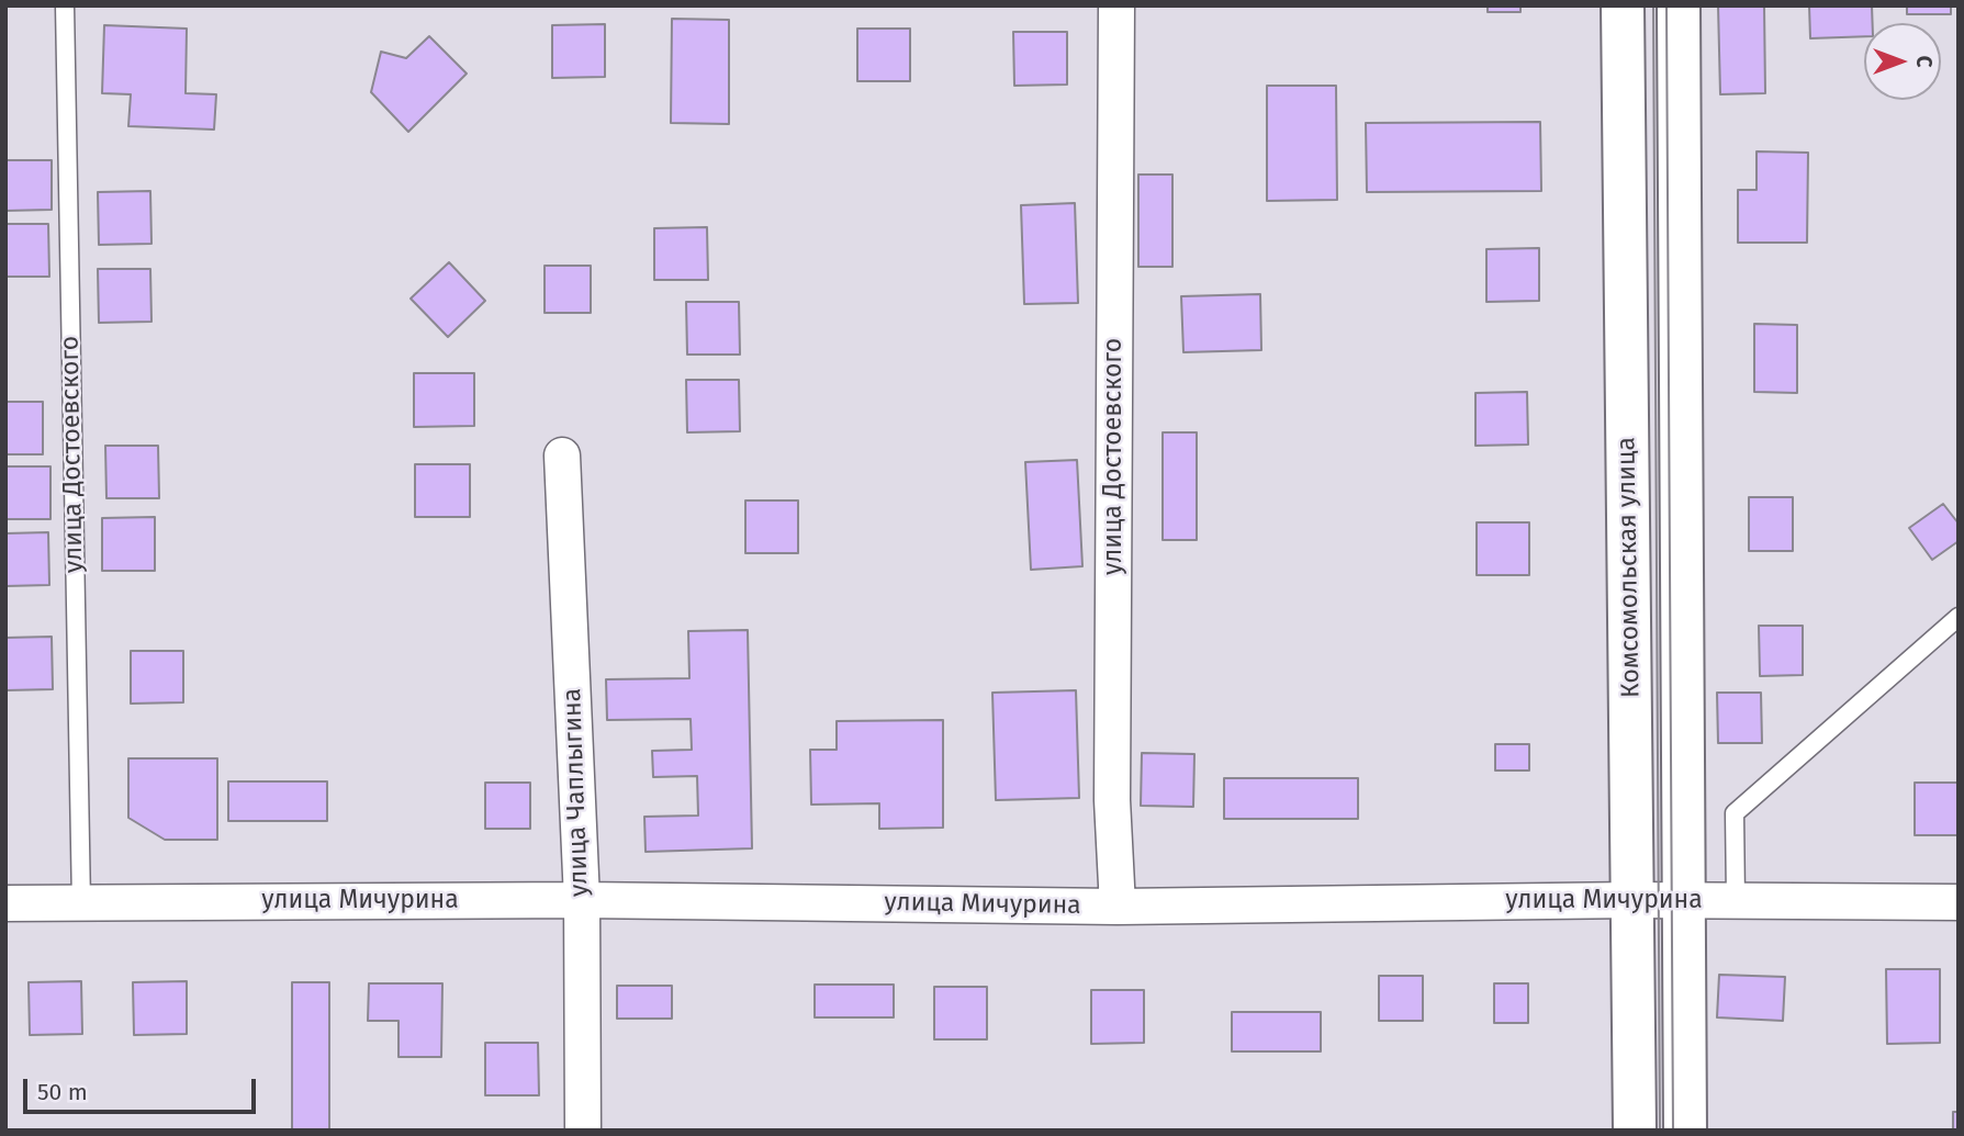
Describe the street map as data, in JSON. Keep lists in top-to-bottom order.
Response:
{
  "streets": {
    "main road": ["Комсомольская улица"],
    "street": ["улица Достоевского", "улица Чаплыгина", "улица Мичурина"]
  },
  "crossings": [
    ["улица Достоевского", "улица Мичурина"],
    ["Комсомольская улица", "улица Мичурина"],
    ["улица Чаплыгина", "улица Мичурина"]
  ],
  "scale_bar": "50 m",
  "north": "right"
}
